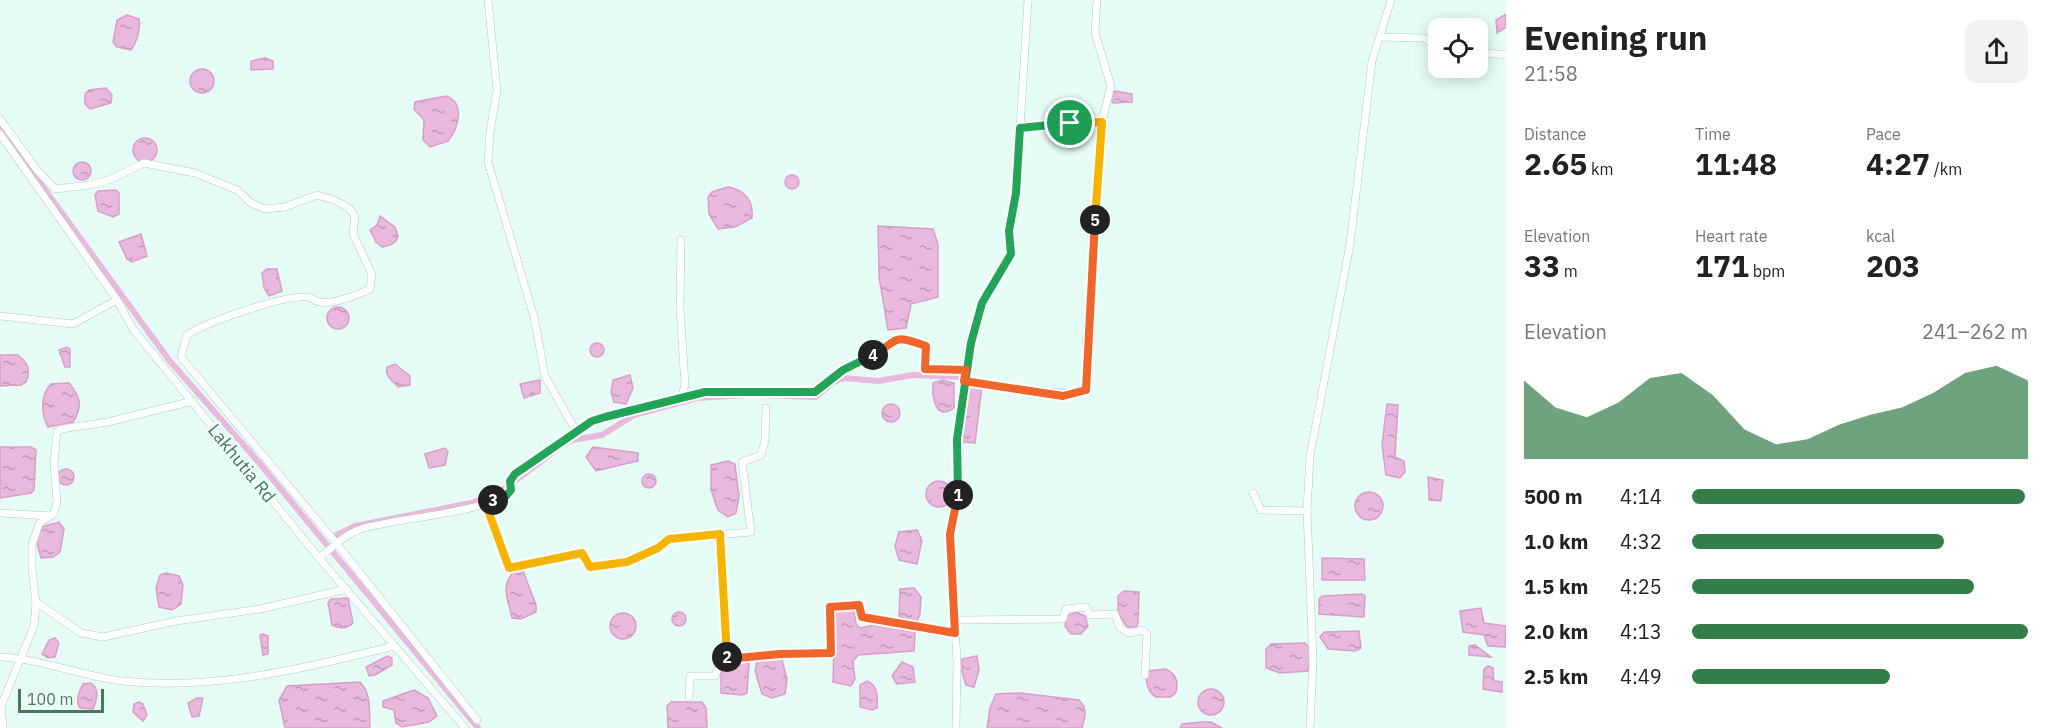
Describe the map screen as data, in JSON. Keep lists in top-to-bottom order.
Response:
{
  "streets": {
    "street": ["Lakhutia Rd"]
  },
  "scale_bar": "100 m",
  "page": {
    "heading": ["Evening run", "21:58"],
    "stats": [
      ["Distance", "2.65 km"],
      ["Time", "11:48"],
      ["Pace", "4:27 /km"],
      ["Elevation", "33 m"],
      ["Heart rate", "171 bpm"],
      ["kcal", "203"]
    ],
    "pins": [
      "5",
      "4",
      "1",
      "3",
      "2"
    ],
    "chart": ["Elevation", "241–262 m"],
    "list": [
      {
        "name": "500 m",
        "note": "4:14"
      },
      {
        "name": "1.0 km",
        "note": "4:32"
      },
      {
        "name": "1.5 km",
        "note": "4:25"
      },
      {
        "name": "2.0 km",
        "note": "4:13"
      },
      {
        "name": "2.5 km",
        "note": "4:49"
      }
    ],
    "scale": "100 m"
  }
}
